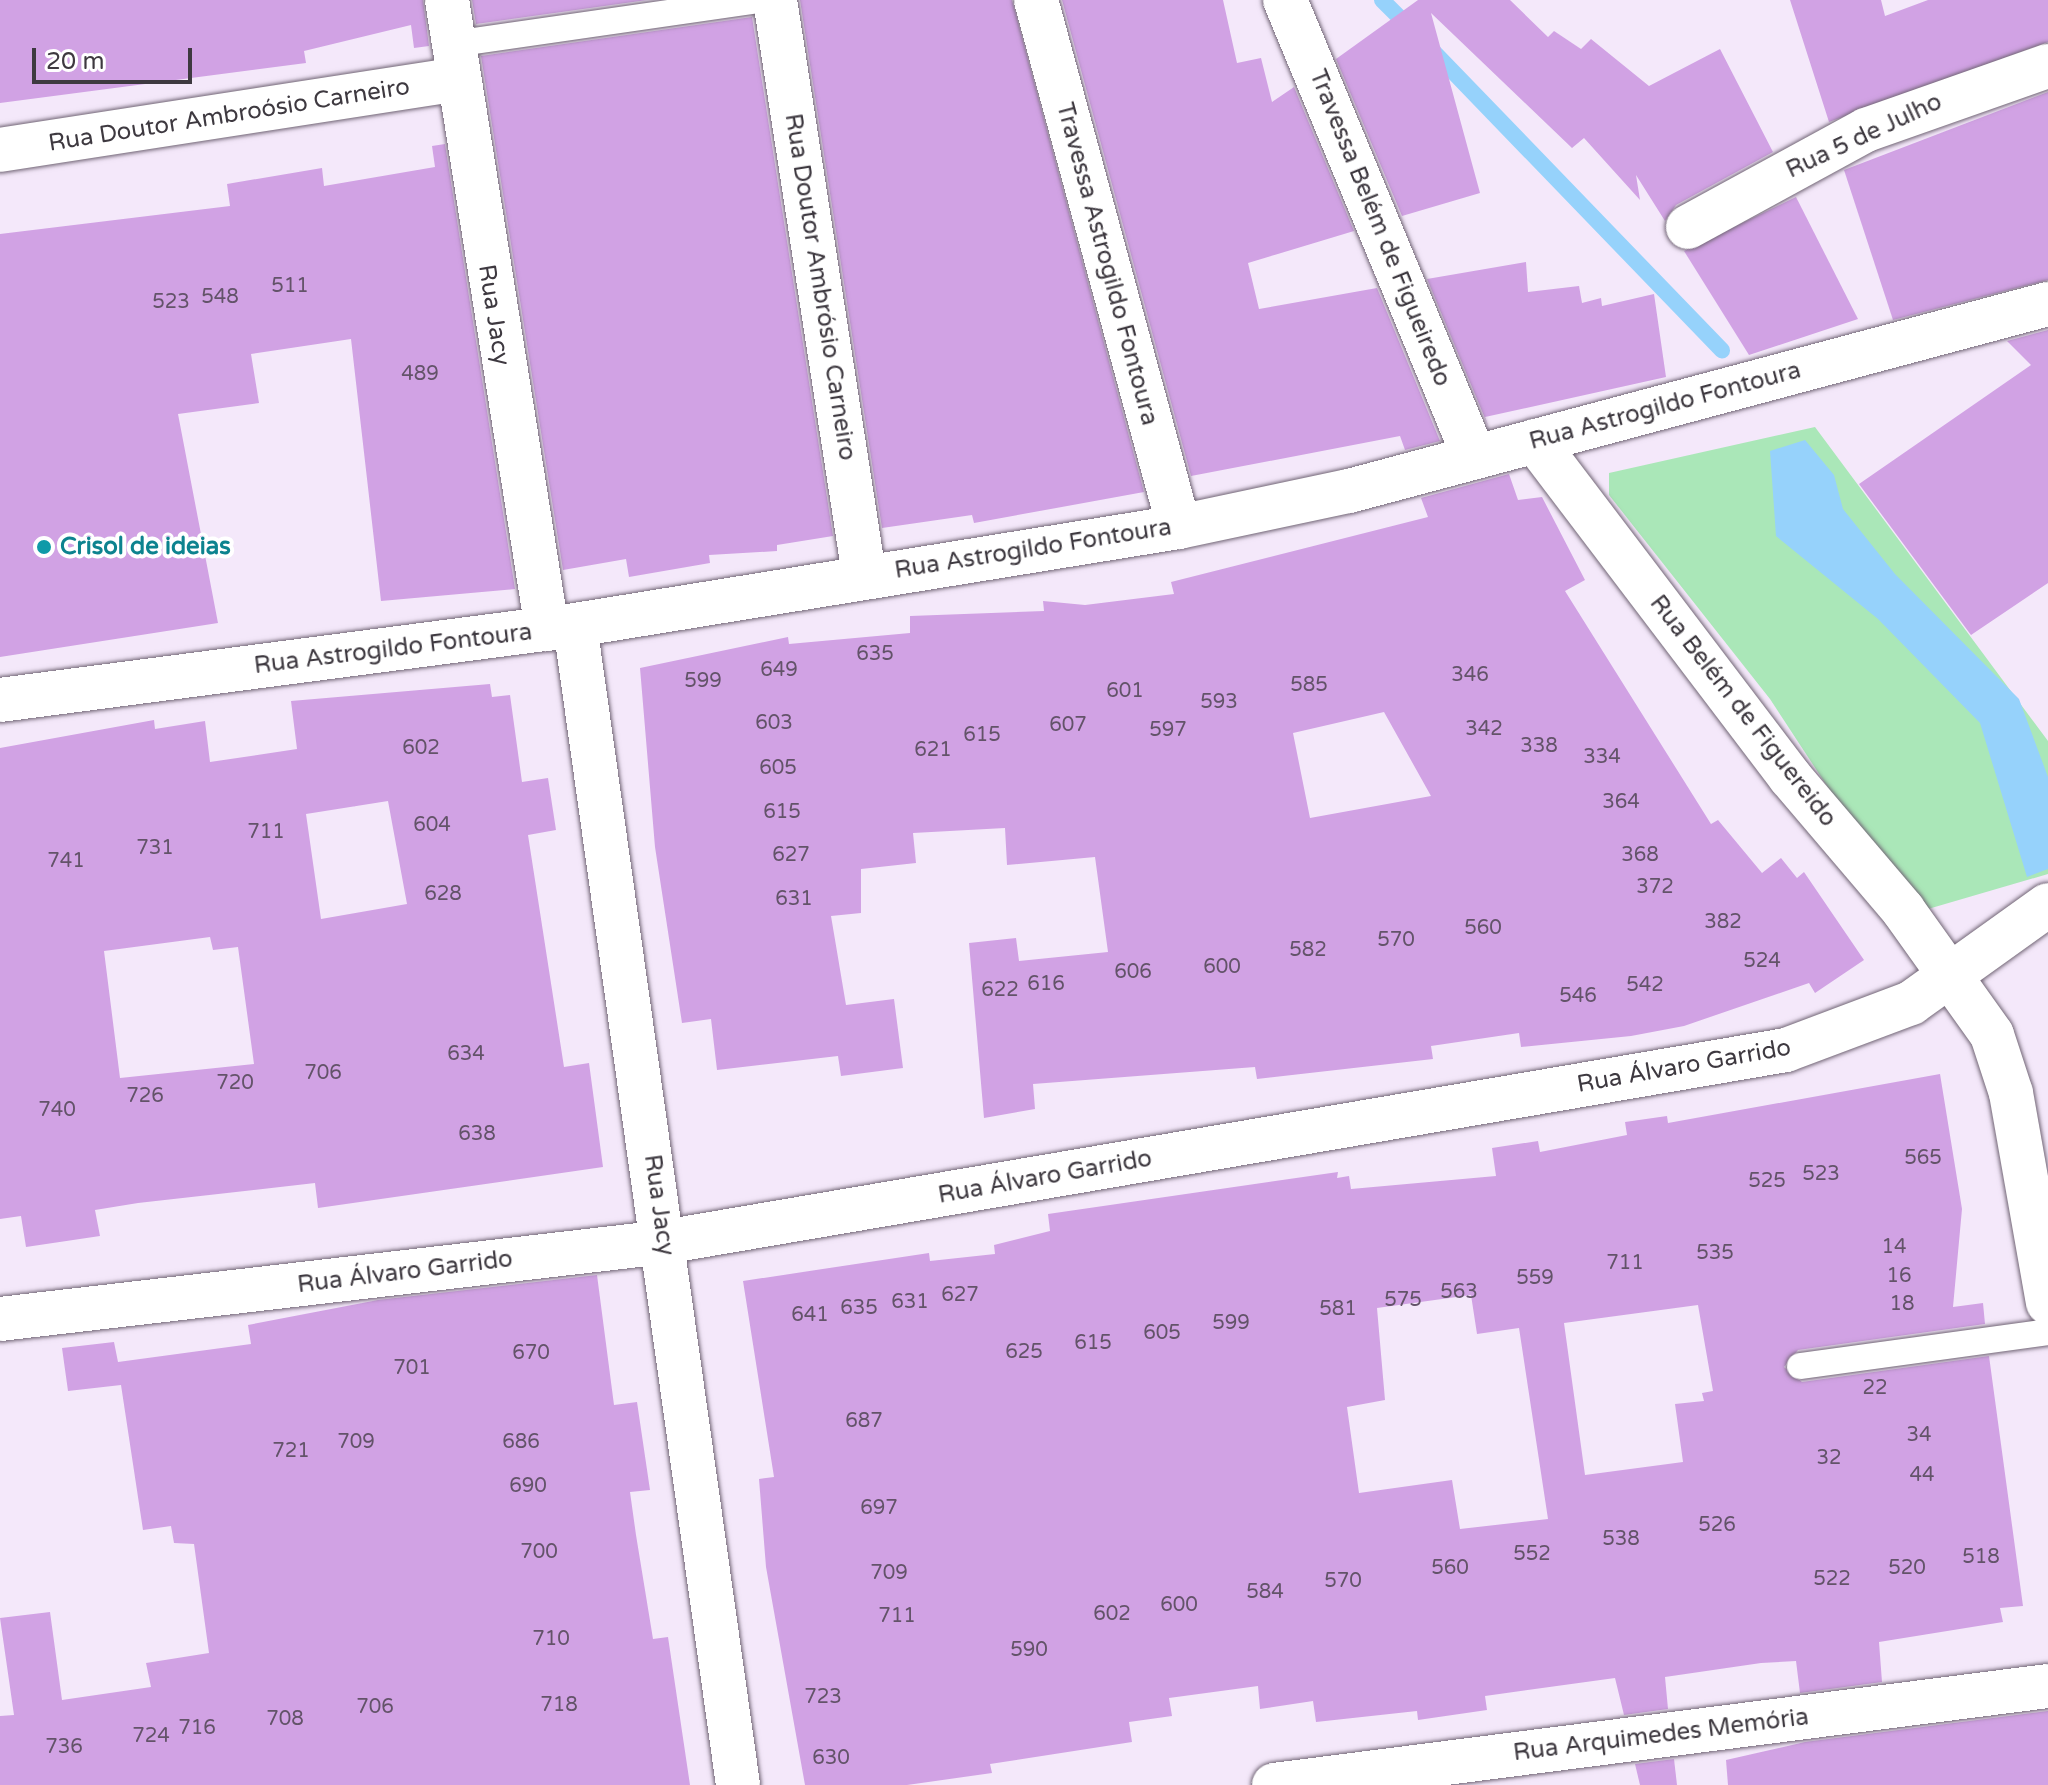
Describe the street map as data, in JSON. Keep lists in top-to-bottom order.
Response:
{
  "streets": {
    "street": [
      "Rua Doutor Ambroósio Carneiro",
      "Rua 5 de Julho",
      "Travessa Belém de Figueiredo",
      "Travessa Astrogildo Fontoura",
      "Rua Doutor Ambrósio Carneiro",
      "Rua Jacy",
      "Rua Astrogildo Fontoura",
      "Rua Belém de Figuereido",
      "Rua Álvaro Garrido",
      "Rua Arquimedes Memória"
    ]
  },
  "crossings": [
    ["Rua Doutor Ambroósio Carneiro", "Rua Jacy"],
    ["Travessa Belém de Figueiredo", "Rua Astrogildo Fontoura"],
    ["Travessa Astrogildo Fontoura", "Rua Astrogildo Fontoura"],
    ["Rua Doutor Ambrósio Carneiro", "Rua Astrogildo Fontoura"],
    ["Rua Jacy", "Rua Astrogildo Fontoura"],
    ["Rua Jacy", "Rua Álvaro Garrido"],
    ["Rua Astrogildo Fontoura", "Rua Belém de Figuereido"],
    ["Rua Belém de Figuereido", "Rua Álvaro Garrido"]
  ],
  "places": ["Crisol de ideias"],
  "house_numbers": [
    "511",
    "548",
    "523",
    "489",
    "635",
    "649",
    "346",
    "599",
    "585",
    "601",
    "593",
    "603",
    "607",
    "342",
    "597",
    "615",
    "338",
    "602",
    "621",
    "334",
    "605",
    "364",
    "615",
    "604",
    "711",
    "731",
    "627",
    "368",
    "741",
    "372",
    "628",
    "631",
    "382",
    "560",
    "570",
    "582",
    "524",
    "600",
    "606",
    "616",
    "542",
    "622",
    "546",
    "634",
    "706",
    "720",
    "726",
    "740",
    "638",
    "565",
    "523",
    "525",
    "14",
    "535",
    "711",
    "16",
    "559",
    "563",
    "627",
    "575",
    "631",
    "18",
    "635",
    "581",
    "641",
    "599",
    "605",
    "615",
    "625",
    "670",
    "701",
    "22",
    "687",
    "34",
    "709",
    "686",
    "721",
    "32",
    "44",
    "690",
    "697",
    "526",
    "538",
    "700",
    "552",
    "518",
    "560",
    "520",
    "709",
    "522",
    "570",
    "584",
    "600",
    "602",
    "711",
    "710",
    "590",
    "723",
    "718",
    "706",
    "708",
    "716",
    "724",
    "736",
    "630"
  ],
  "scale_bar": "20 m"
}
